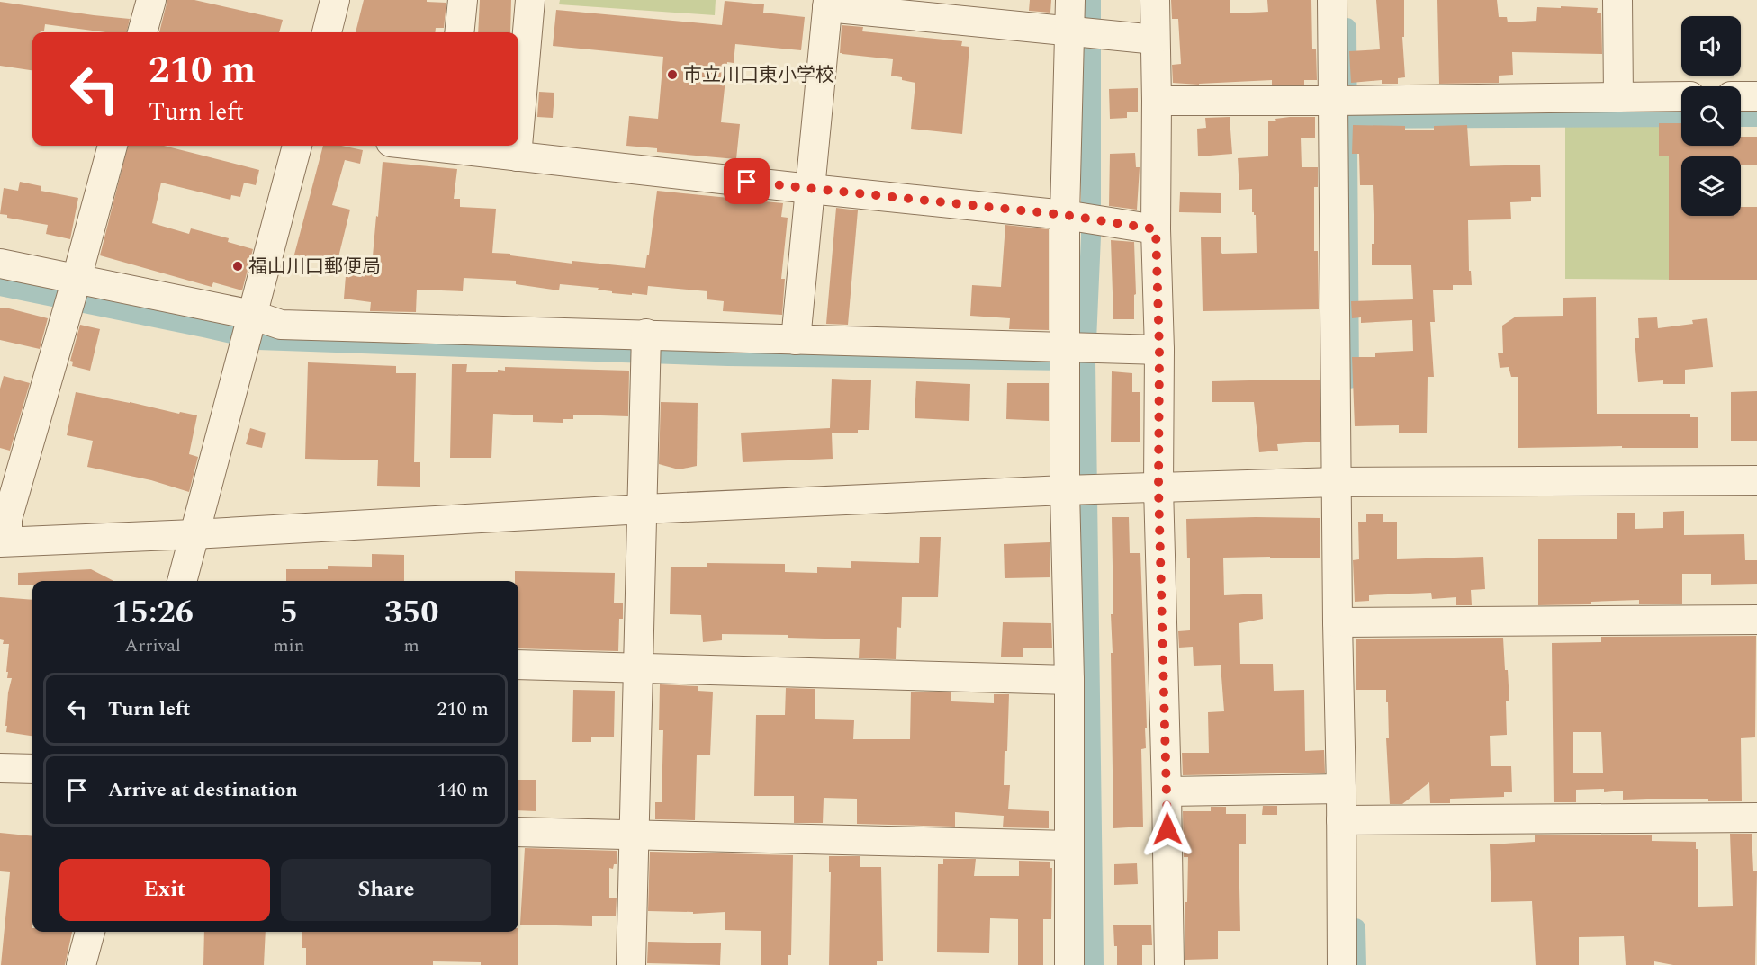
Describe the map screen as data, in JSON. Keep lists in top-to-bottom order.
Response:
{
  "places": ["市立川口東小学校", "福山川口郵便局"],
  "page": {
    "turn": ["210 m", "Turn left"],
    "eta": [
      "15:26",
      "Arrival",
      "5",
      "min",
      "350",
      "m"
    ],
    "list": [
      {
        "name": "Turn left",
        "value": "210 m"
      },
      {
        "name": "Arrive at destination",
        "value": "140 m"
      }
    ],
    "buttons": ["Exit", "Share"]
  }
}
